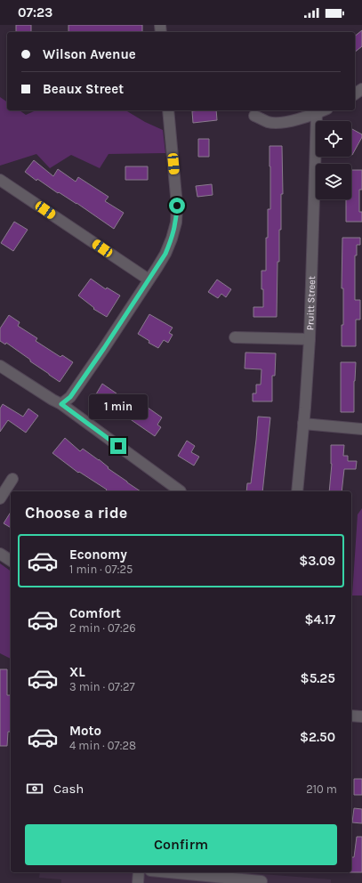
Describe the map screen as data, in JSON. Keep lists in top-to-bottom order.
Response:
{
  "streets": {
    "street": ["Pruitt Street"]
  },
  "page": {
    "status": "07:23",
    "banner": ["Wilson Avenue", "Beaux Street"],
    "bubble": "1 min",
    "heading": "Choose a ride",
    "list": [
      {
        "name": "Economy",
        "note": "1 min · 07:25",
        "value": "$3.09"
      },
      {
        "name": "Comfort",
        "note": "2 min · 07:26",
        "value": "$4.17"
      },
      {
        "name": "XL",
        "note": "3 min · 07:27",
        "value": "$5.25"
      },
      {
        "name": "Moto",
        "note": "4 min · 07:28",
        "value": "$2.50"
      }
    ],
    "pay": ["Cash", "210 m"],
    "buttons": "Confirm"
  }
}
